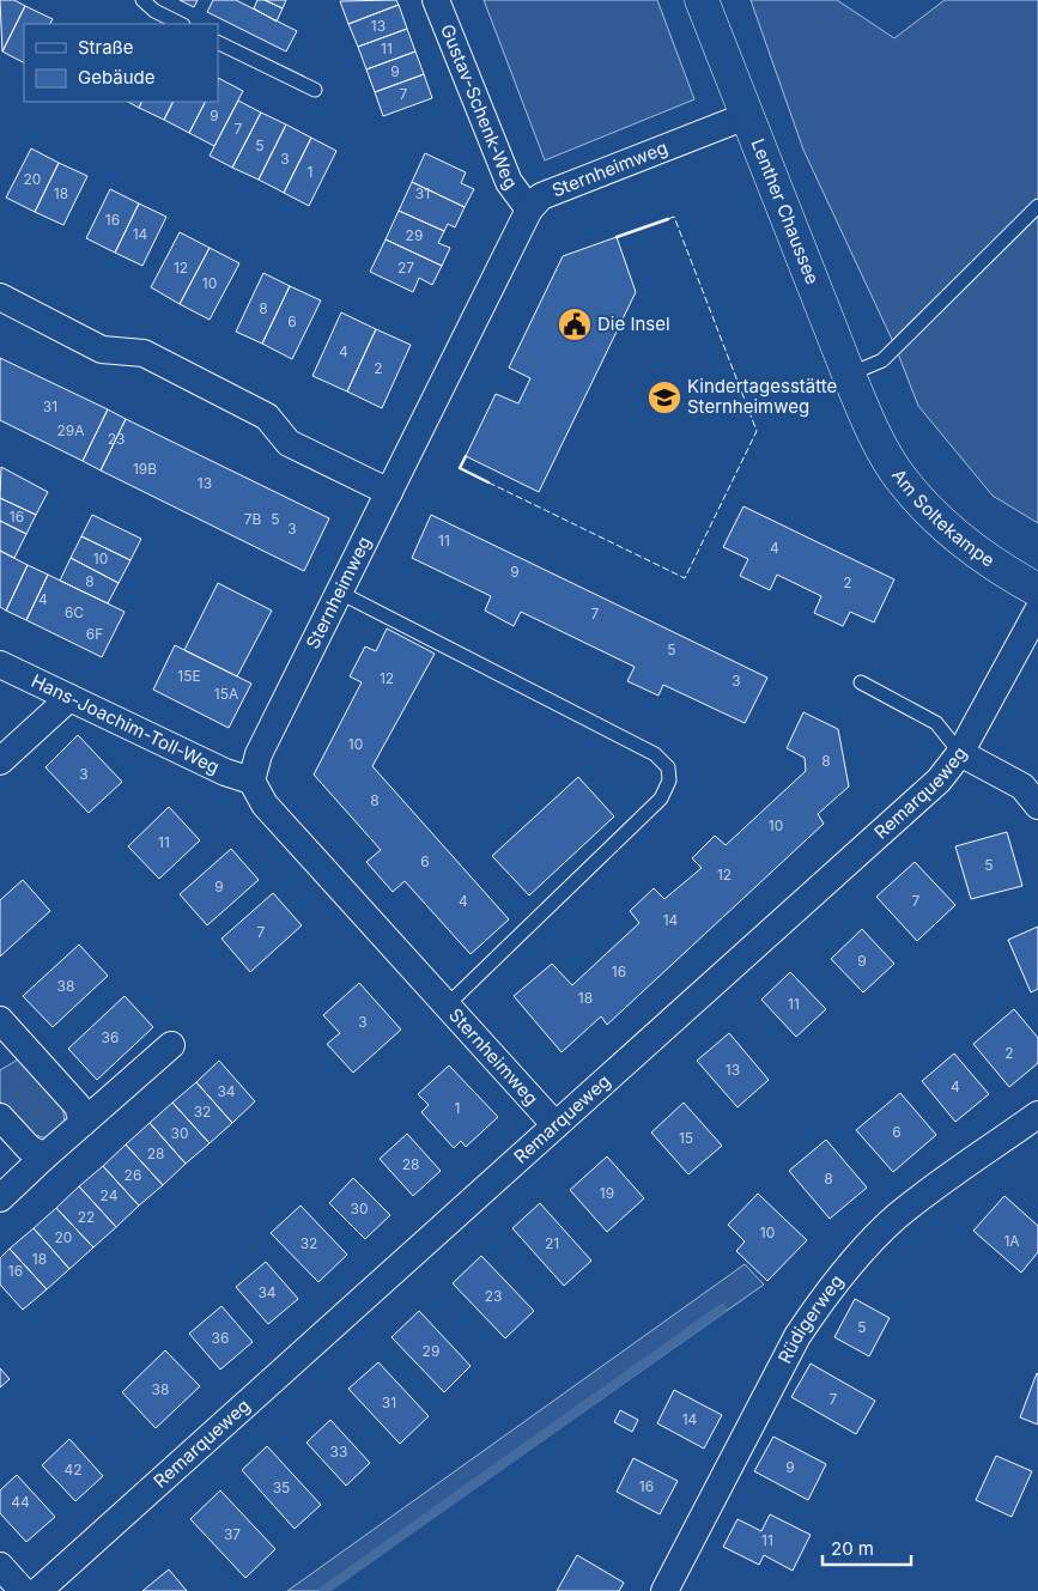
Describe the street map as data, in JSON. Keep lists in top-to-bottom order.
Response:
{
  "streets": {
    "street": [
      "Gustav-Schenk-Weg",
      "Sternheimweg",
      "Lenther Chaussee",
      "Am Soltekampe",
      "Hans-Joachim-Toll-Weg",
      "Remarqueweg",
      "Rüdigerweg"
    ]
  },
  "crossings": [
    ["Gustav-Schenk-Weg", "Sternheimweg"],
    ["Sternheimweg", "Lenther Chaussee"],
    ["Sternheimweg", "Hans-Joachim-Toll-Weg"],
    ["Sternheimweg", "Remarqueweg"],
    ["Lenther Chaussee", "Am Soltekampe"]
  ],
  "places": {
    "public building": ["Die Insel"],
    "school or university": ["Kindertagesstätte Sternheimweg"]
  },
  "house_numbers": [
    "13",
    "11",
    "9",
    "7",
    "9",
    "7",
    "5",
    "3",
    "1",
    "20",
    "18",
    "31",
    "16",
    "14",
    "29",
    "12",
    "27",
    "10",
    "8",
    "6",
    "4",
    "2",
    "31",
    "29A",
    "23",
    "19B",
    "13",
    "16",
    "7B",
    "5",
    "3",
    "11",
    "4",
    "10",
    "9",
    "8",
    "2",
    "4",
    "6C",
    "7",
    "6F",
    "5",
    "15E",
    "12",
    "3",
    "15A",
    "10",
    "8",
    "3",
    "8",
    "10",
    "11",
    "6",
    "5",
    "12",
    "9",
    "4",
    "7",
    "14",
    "7",
    "9",
    "16",
    "38",
    "18",
    "11",
    "3",
    "36",
    "2",
    "13",
    "4",
    "34",
    "1",
    "32",
    "6",
    "30",
    "15",
    "28",
    "28",
    "26",
    "8",
    "19",
    "24",
    "30",
    "22",
    "10",
    "20",
    "1A",
    "32",
    "21",
    "18",
    "16",
    "34",
    "23",
    "5",
    "36",
    "29",
    "38",
    "7",
    "31",
    "14",
    "33",
    "9",
    "42",
    "16",
    "35",
    "44",
    "37",
    "11"
  ],
  "legend": ["Straße", "Gebäude"],
  "scale_bar": "20 m"
}
